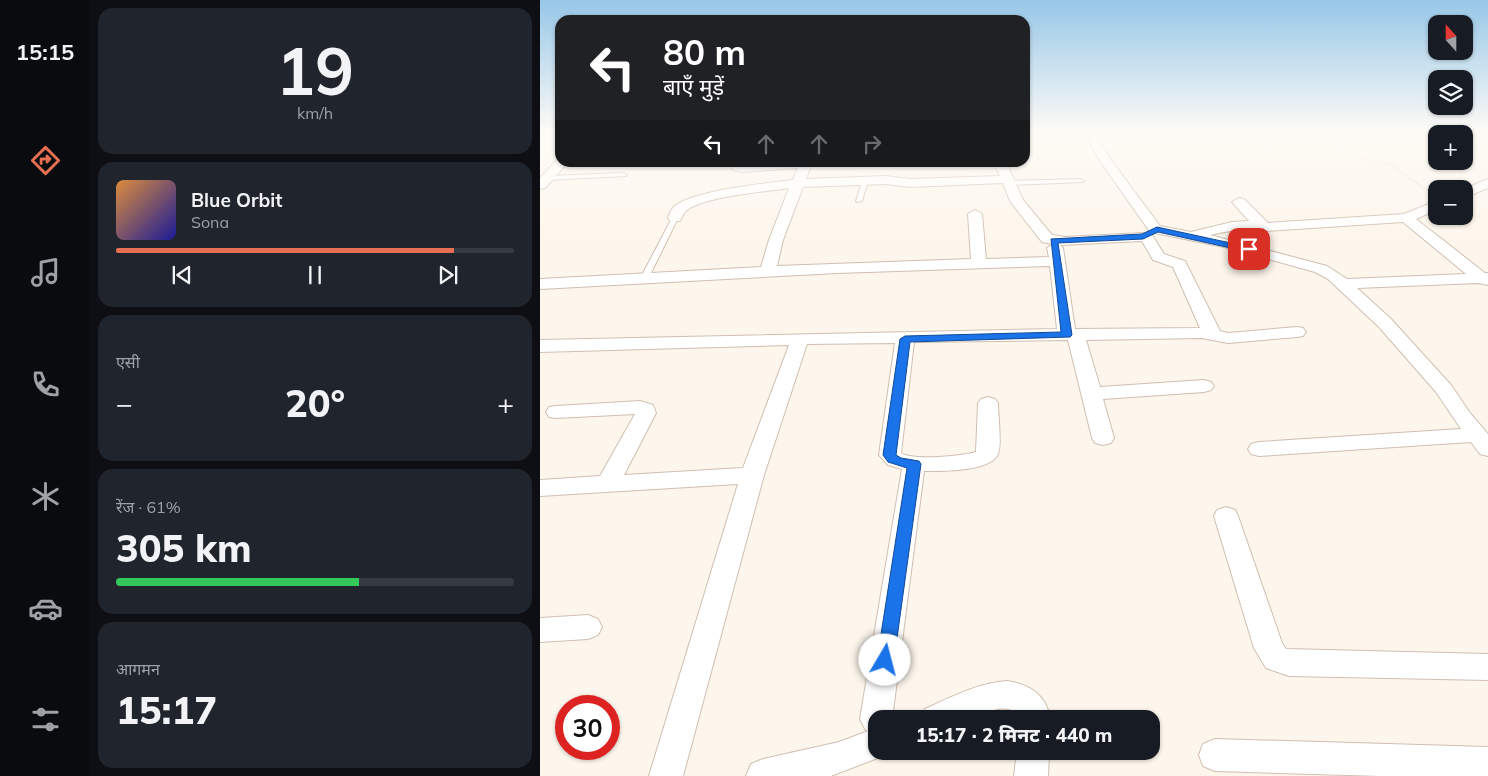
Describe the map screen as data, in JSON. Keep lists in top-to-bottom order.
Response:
{
  "north": "top",
  "page": {
    "tabs": "15:15",
    "tile": [
      ["19", "km/h"],
      "एसी",
      ["रेंज · 61%", "305 km"],
      ["आगमन", "15:17"]
    ],
    "map_buttons": ["+", "−"],
    "turn": ["80 m", "बाएँ मुड़ें"],
    "song": ["Blue Orbit", "Sona"],
    "heat": ["−", "20°", "+"],
    "limit": "30",
    "trip": "15:17 · 2 मिनट · 440 m"
  }
}
